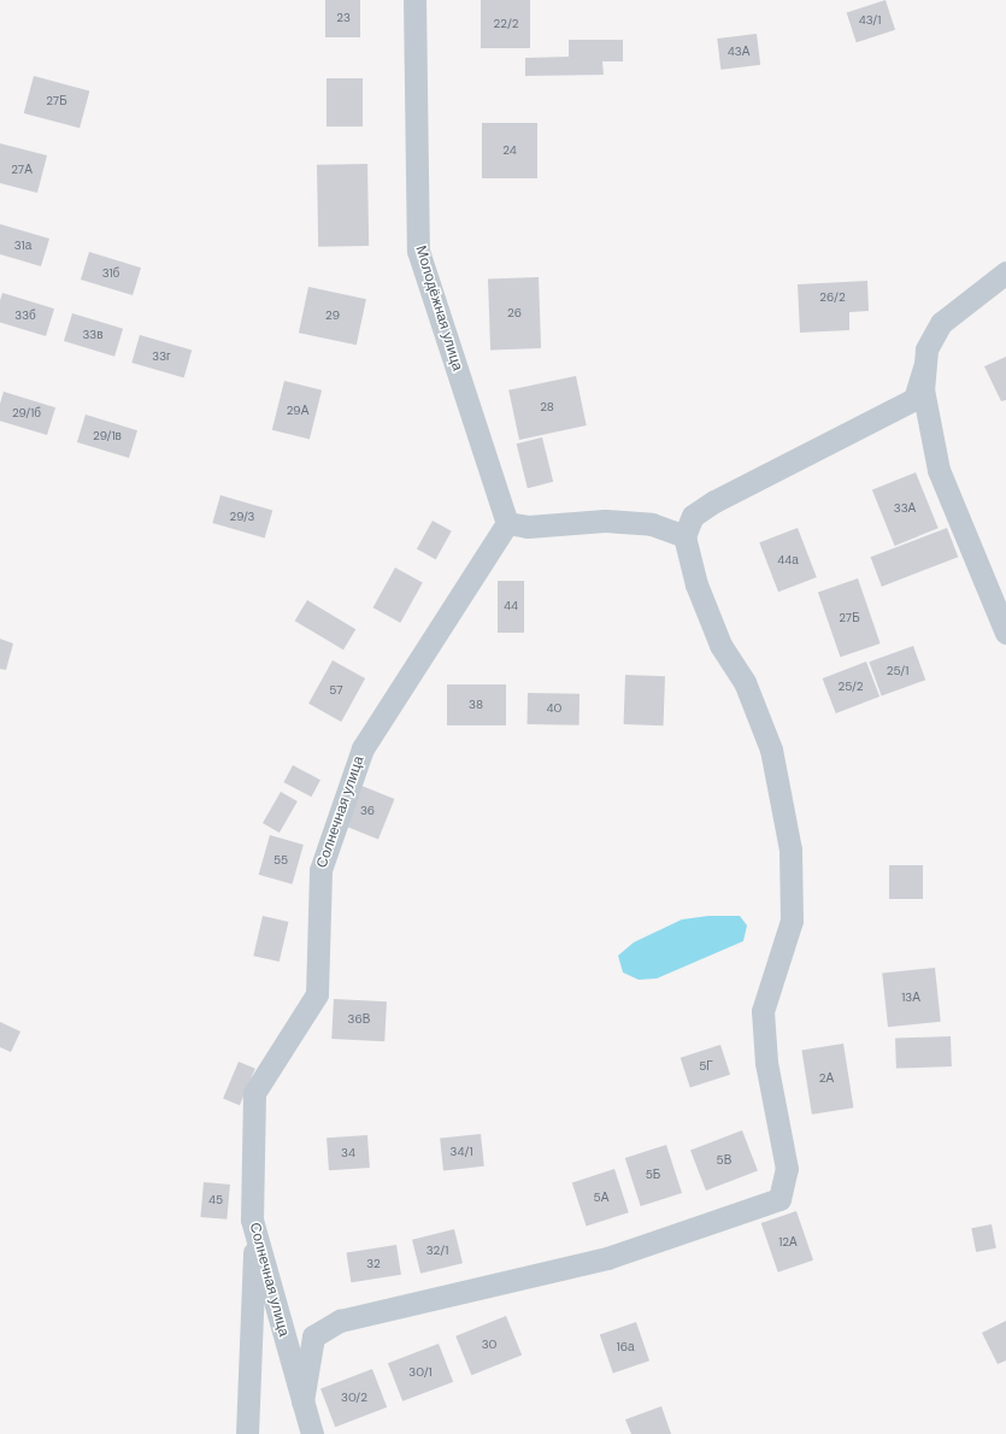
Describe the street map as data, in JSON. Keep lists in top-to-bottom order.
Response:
{
  "streets": {
    "street": ["Молодёжная улица", "Солнечная улица"]
  },
  "crossings": [
    ["Молодёжная улица", "Солнечная улица"]
  ],
  "house_numbers": [
    "23",
    "43/1",
    "22/2",
    "43А",
    "27Б",
    "24",
    "27А",
    "31а",
    "31б",
    "26/2",
    "26",
    "33б",
    "29",
    "33в",
    "33г",
    "28",
    "29А",
    "29/1б",
    "29/1в",
    "33А",
    "29/3",
    "44а",
    "44",
    "27Б",
    "25/1",
    "25/2",
    "57",
    "38",
    "40",
    "36",
    "55",
    "13А",
    "36В",
    "5Г",
    "2А",
    "34/1",
    "34",
    "5В",
    "5Б",
    "5А",
    "45",
    "12А",
    "32/1",
    "32",
    "30",
    "16а",
    "30/1",
    "30/2"
  ]
}
